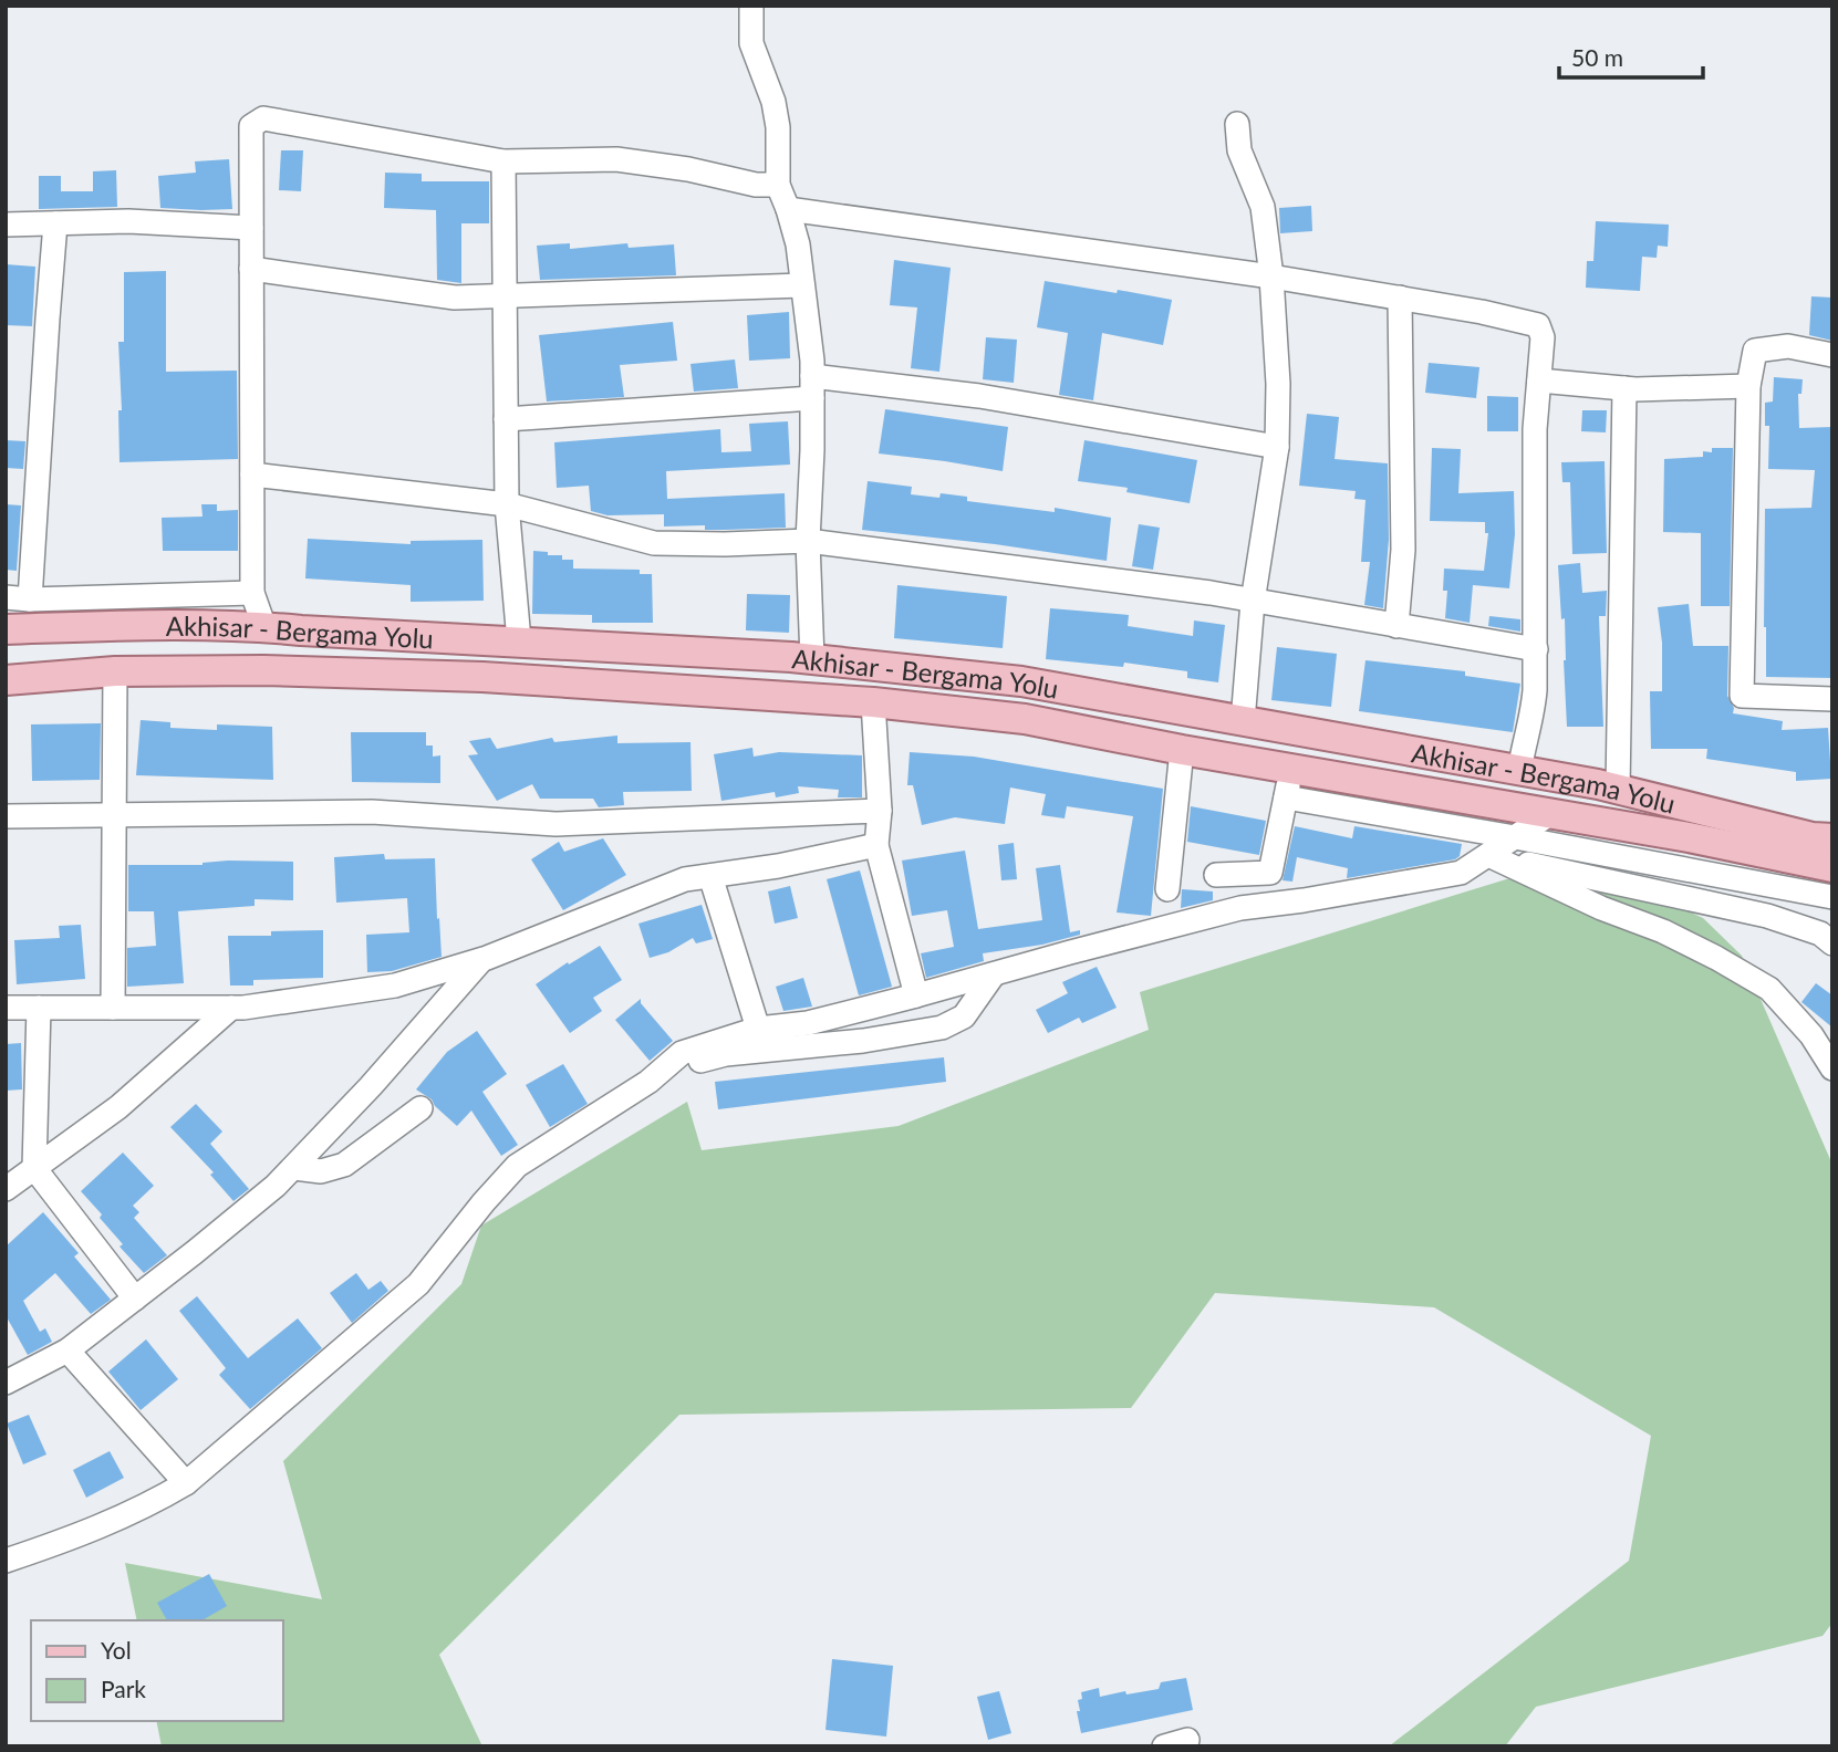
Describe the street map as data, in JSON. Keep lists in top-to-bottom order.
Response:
{
  "streets": {
    "main road": ["Akhisar - Bergama Yolu"]
  },
  "legend": ["Yol", "Park"],
  "scale_bar": "50 m"
}
